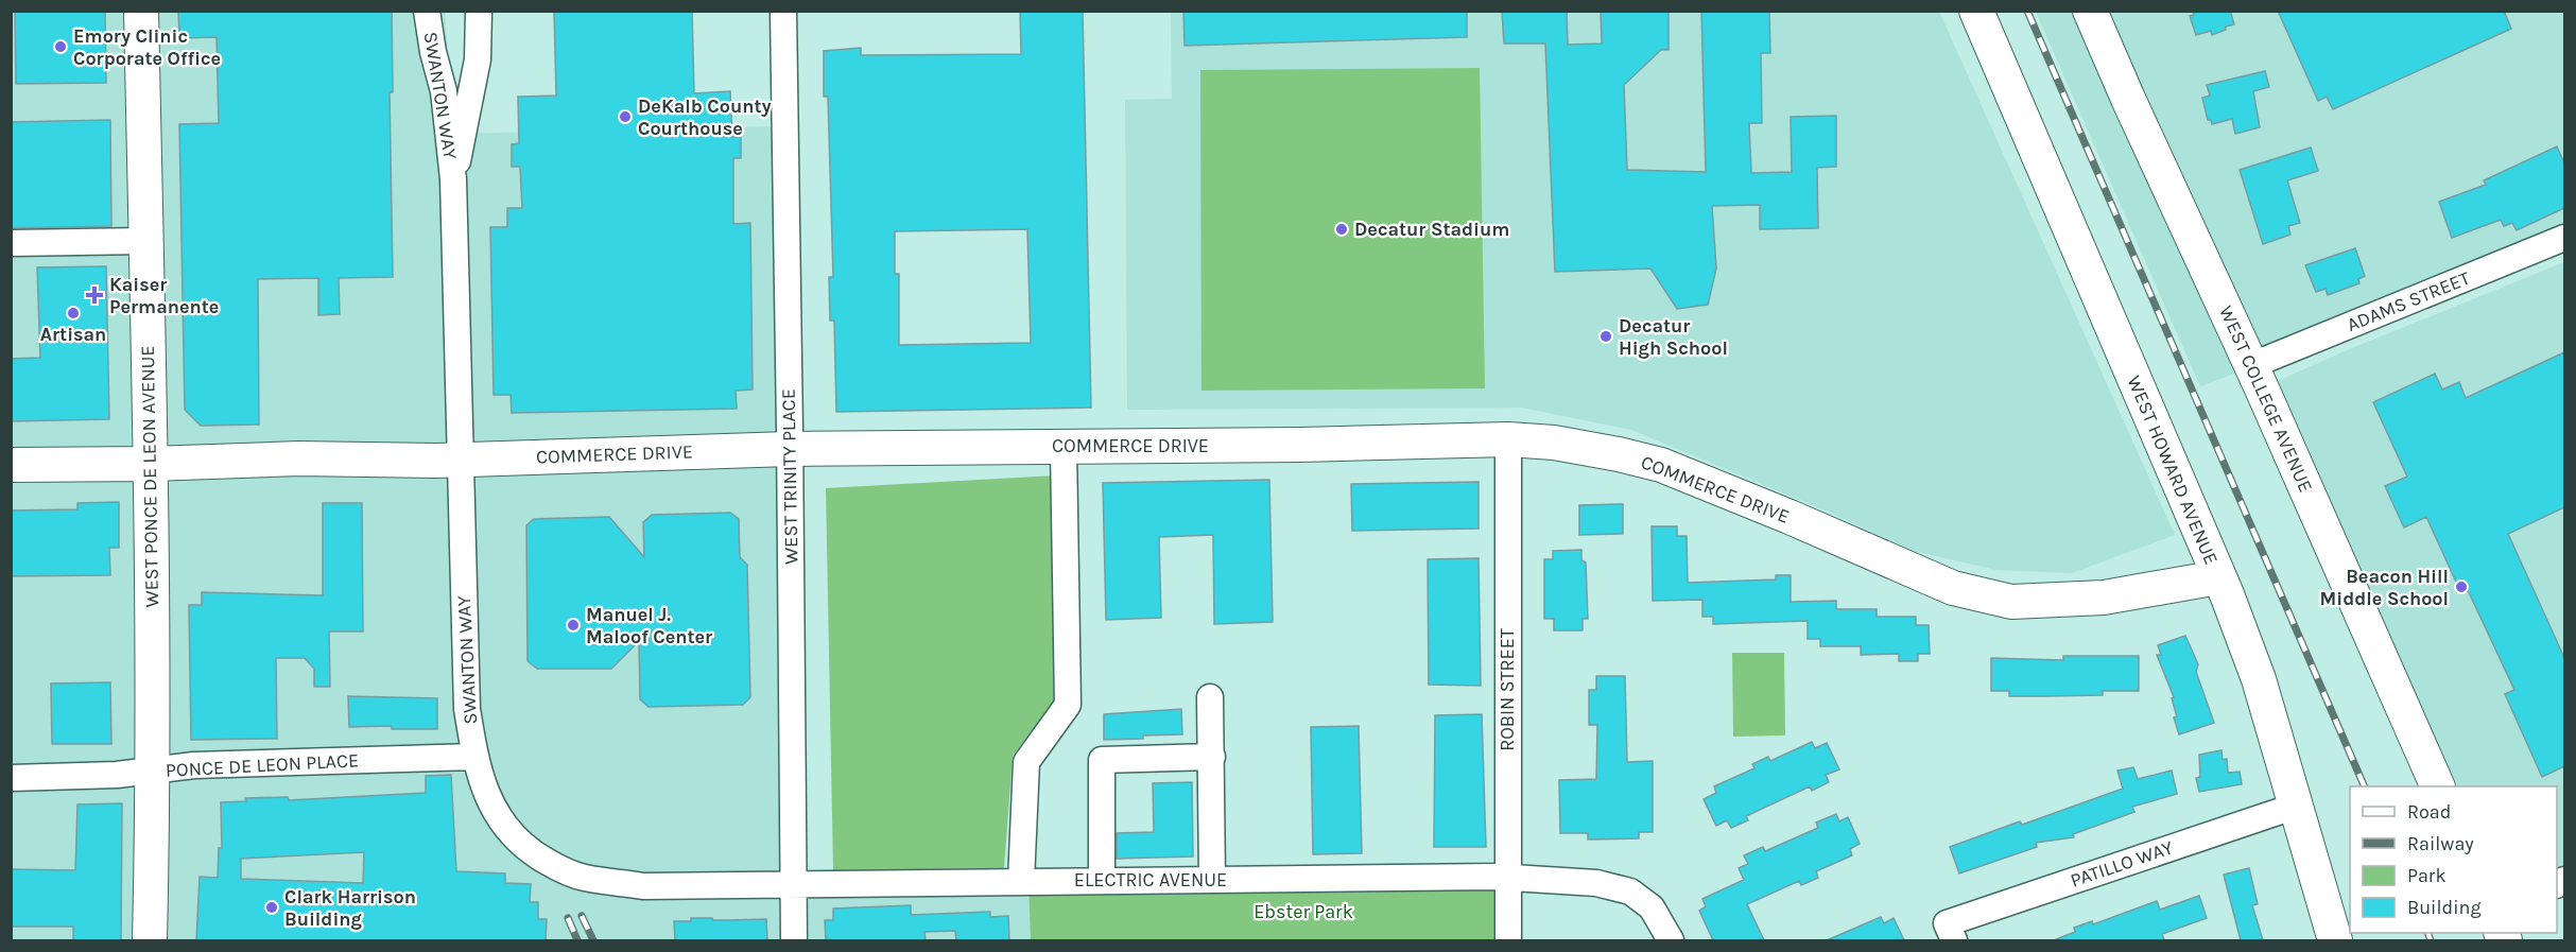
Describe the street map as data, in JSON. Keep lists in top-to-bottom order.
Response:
{
  "streets": {
    "main road": [
      "WEST COLLEGE AVENUE",
      "COMMERCE DRIVE",
      "WEST HOWARD AVENUE",
      "WEST PONCE DE LEON AVENUE"
    ],
    "street": [
      "SWANTON WAY",
      "ADAMS STREET",
      "WEST TRINITY PLACE",
      "ROBIN STREET",
      "PONCE DE LEON PLACE",
      "PATILLO WAY",
      "ELECTRIC AVENUE"
    ]
  },
  "crossings": [
    ["SWANTON WAY", "COMMERCE DRIVE"],
    ["SWANTON WAY", "WEST TRINITY PLACE"],
    ["SWANTON WAY", "PONCE DE LEON PLACE"],
    ["SWANTON WAY", "ELECTRIC AVENUE"],
    ["ADAMS STREET", "WEST COLLEGE AVENUE"],
    ["COMMERCE DRIVE", "WEST HOWARD AVENUE"],
    ["COMMERCE DRIVE", "WEST PONCE DE LEON AVENUE"],
    ["COMMERCE DRIVE", "WEST TRINITY PLACE"],
    ["COMMERCE DRIVE", "ROBIN STREET"],
    ["WEST HOWARD AVENUE", "PATILLO WAY"],
    ["WEST PONCE DE LEON AVENUE", "PONCE DE LEON PLACE"],
    ["WEST TRINITY PLACE", "ELECTRIC AVENUE"],
    ["ROBIN STREET", "ELECTRIC AVENUE"]
  ],
  "parks": ["Ebster Park"],
  "places": {
    "other": [
      "Emory Clinic Corporate Office",
      "DeKalb County Courthouse",
      "Decatur Stadium",
      "Artisan",
      "Decatur High School",
      "Beacon Hill Middle School",
      "Manuel J. Maloof Center",
      "Clark Harrison Building"
    ],
    "health": ["Kaiser Permanente"]
  },
  "legend": [
    "Road",
    "Railway",
    "Park",
    "Building"
  ]
}
